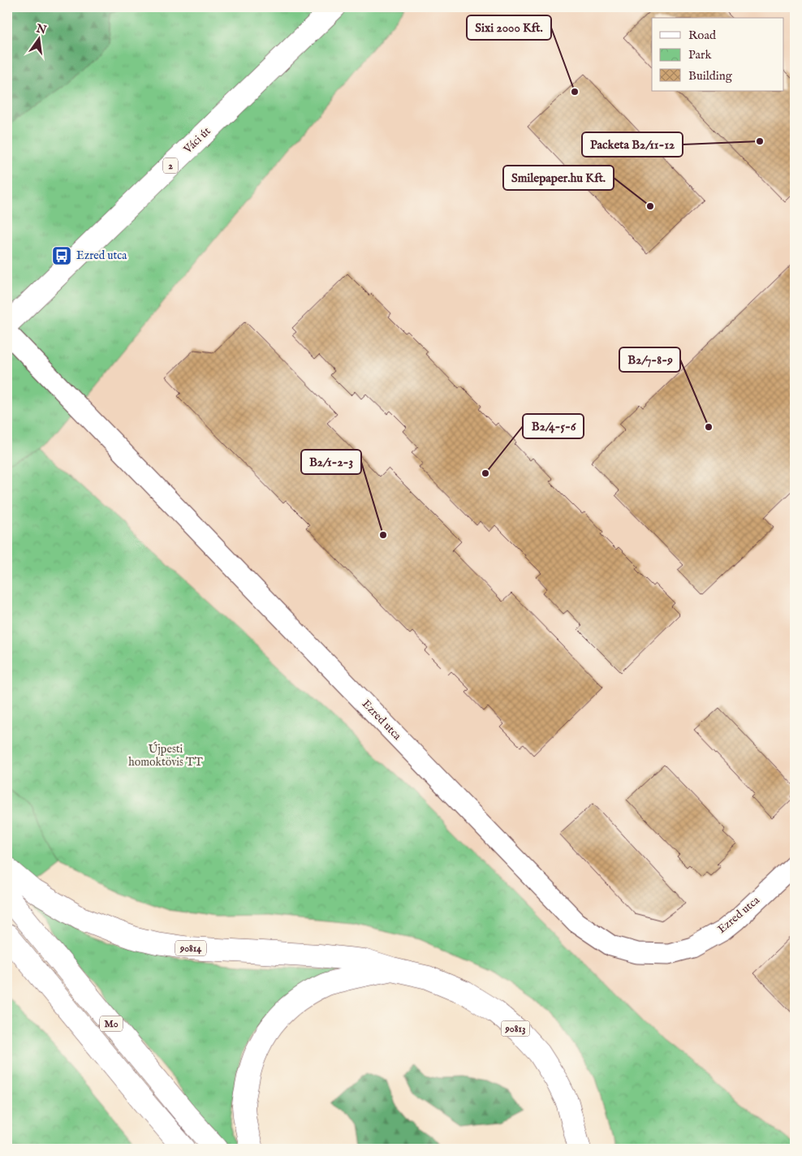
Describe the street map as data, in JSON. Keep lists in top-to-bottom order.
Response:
{
  "streets": {
    "main road": [
      "Váci út",
      "2",
      "90814",
      "M0",
      "90813"
    ],
    "street": ["Ezred utca"]
  },
  "crossings": [
    ["90814", "90813"]
  ],
  "parks": ["Újpesti homoktövis TT"],
  "places": {
    "other": [
      "Sixi 2000 Kft.",
      "Packeta B2/11-12",
      "Smilepaper.hu Kft.",
      "B2/7-8-9",
      "B2/4-5-6",
      "B2/1-2-3"
    ],
    "bus stop": ["Ezred utca"]
  },
  "legend": ["Road", "Park", "Building"],
  "north": "top"
}
